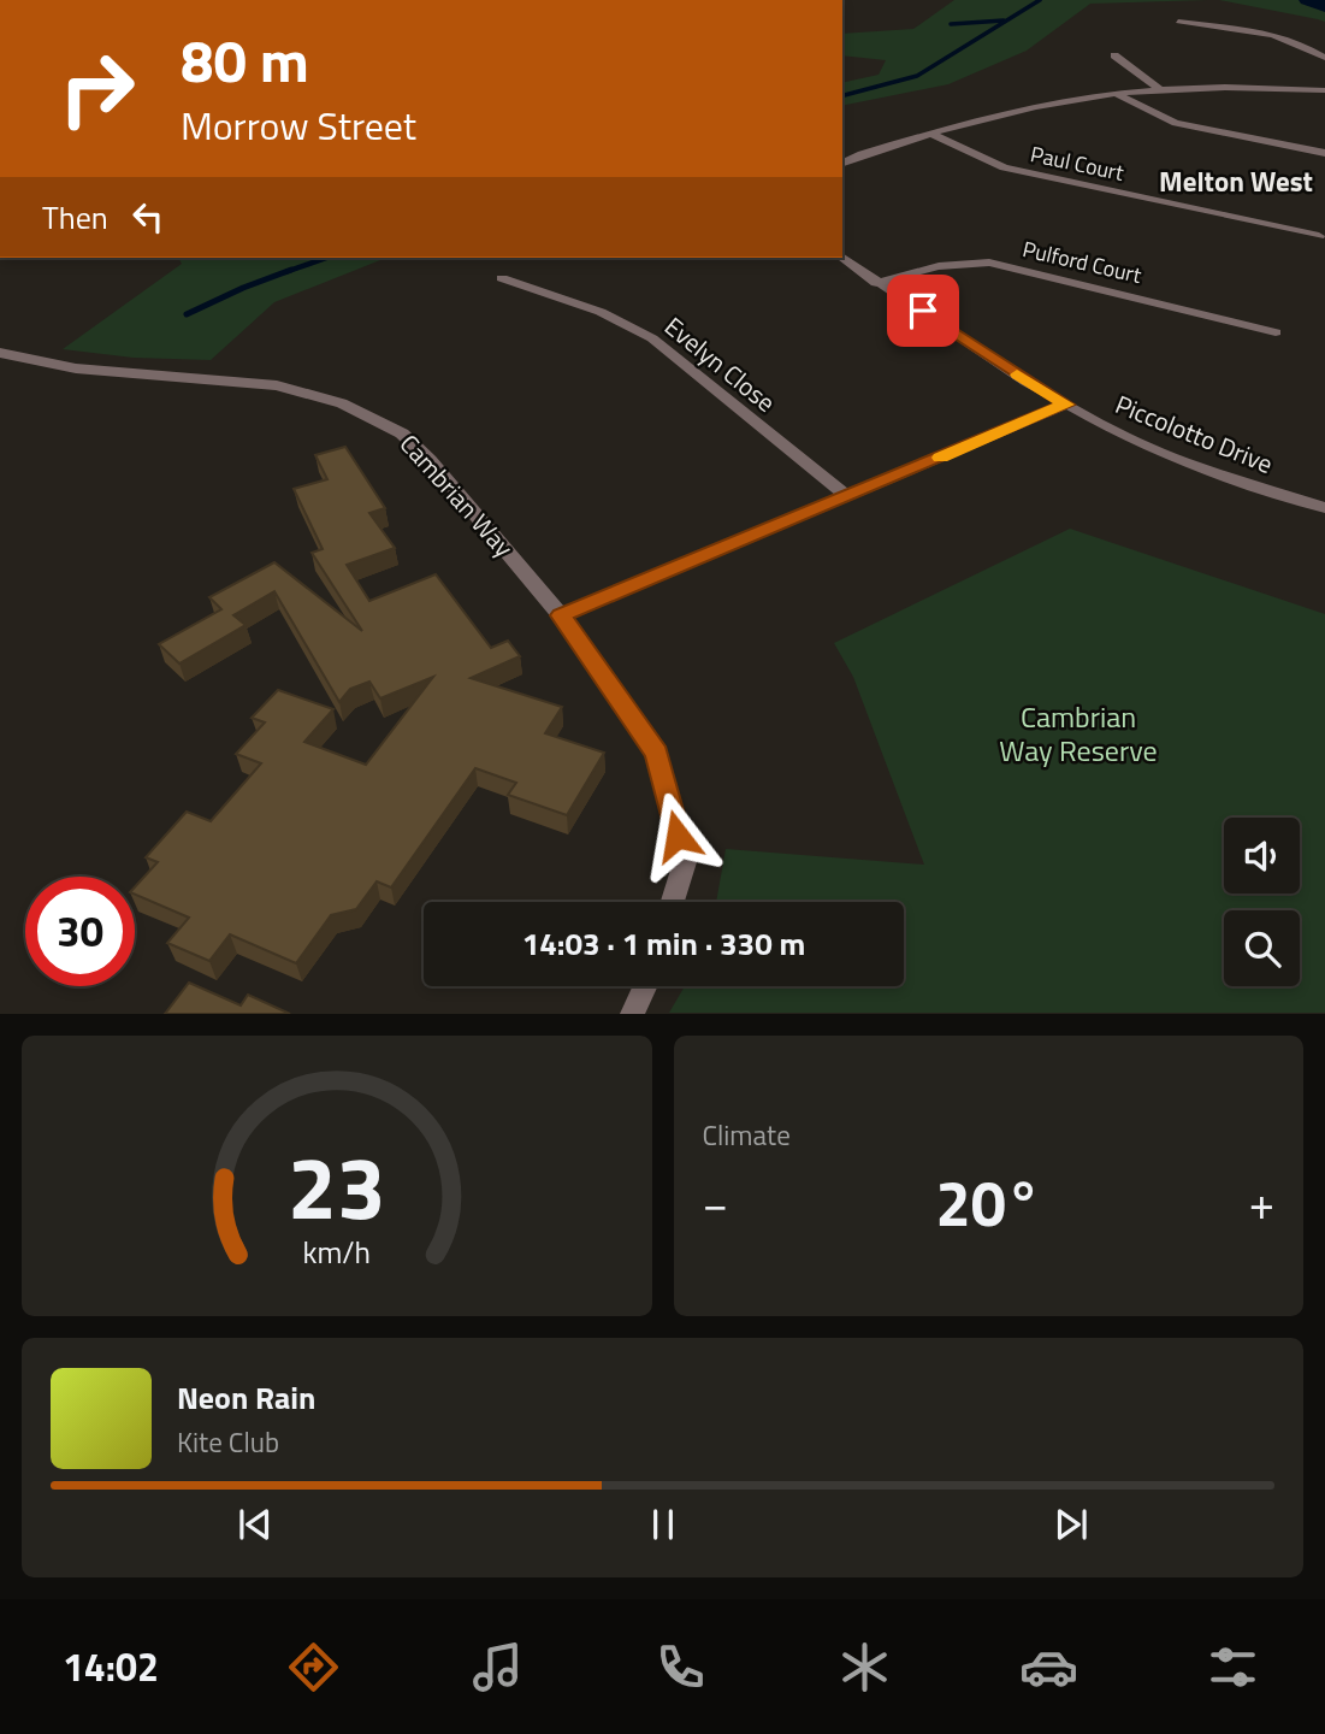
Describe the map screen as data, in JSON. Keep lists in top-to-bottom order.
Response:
{
  "streets": {
    "street": [
      "Paul Court",
      "Pulford Court",
      "Evelyn Close",
      "Piccolotto Drive",
      "Cambrian Way"
    ]
  },
  "crossings": [
    ["Pulford Court", "Piccolotto Drive"]
  ],
  "districts": ["Melton West"],
  "parks": ["Cambrian Way Reserve"],
  "page": {
    "turn": ["80 m", "Morrow Street"],
    "then": "Then",
    "limit": "30",
    "trip": "14:03 · 1 min · 330 m",
    "tile": "Climate",
    "heat": ["−", "20°", "+"],
    "song": ["Neon Rain", "Kite Club"],
    "tabs": "14:02",
    "gauge": ["23", "km/h"]
  }
}
